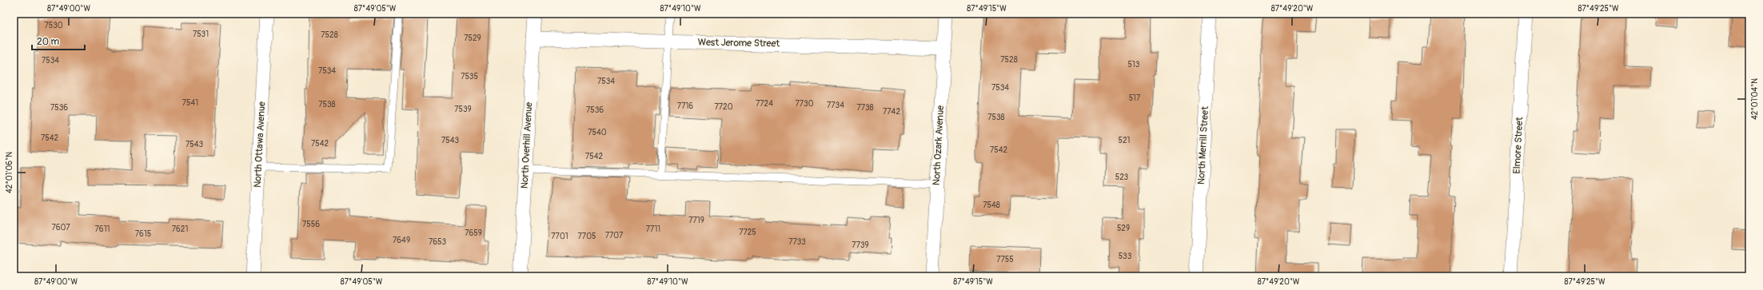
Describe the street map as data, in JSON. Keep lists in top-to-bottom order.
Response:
{
  "streets": {
    "street": [
      "West Jerome Street",
      "North Ottawa Avenue",
      "North Overhill Avenue",
      "North Ozark Avenue",
      "North Merrill Street",
      "Elmore Street"
    ]
  },
  "crossings": [
    ["West Jerome Street", "North Overhill Avenue"],
    ["West Jerome Street", "North Ozark Avenue"]
  ],
  "house_numbers": [
    "7530",
    "7531",
    "7528",
    "7529",
    "7528",
    "7534",
    "513",
    "7534",
    "7535",
    "7534",
    "7534",
    "517",
    "7541",
    "7724",
    "7730",
    "7538",
    "7734",
    "7716",
    "7720",
    "7536",
    "7738",
    "7539",
    "7536",
    "7742",
    "7538",
    "7540",
    "7542",
    "7543",
    "521",
    "7542",
    "7543",
    "7542",
    "7542",
    "523",
    "7548",
    "7719",
    "7556",
    "7607",
    "529",
    "7611",
    "7621",
    "7711",
    "7725",
    "7659",
    "7615",
    "7707",
    "7701",
    "7705",
    "7649",
    "7653",
    "7733",
    "7739",
    "533",
    "7755"
  ],
  "scale_bar": "20 m",
  "coordinates": [
    "87°49'00\"W",
    "87°49'05\"W",
    "87°49'10\"W",
    "87°49'15\"W",
    "87°49'20\"W",
    "87°49'25\"W",
    "42°01'04\"N",
    "42°01'06\"N"
  ]
}
